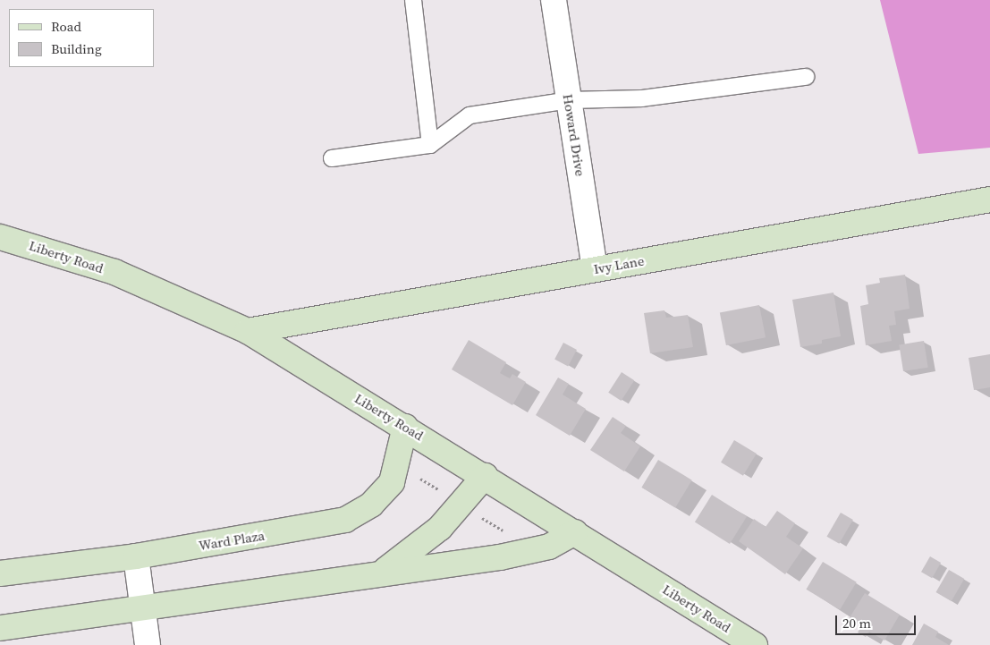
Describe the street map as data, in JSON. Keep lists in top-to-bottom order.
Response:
{
  "streets": {
    "street": [
      "Howard Drive",
      "Liberty Road",
      "Ivy Lane",
      "Ward Plaza"
    ]
  },
  "crossings": [
    ["Howard Drive", "Ivy Lane"],
    ["Liberty Road", "Ivy Lane"],
    ["Liberty Road", "Ward Plaza"]
  ],
  "legend": ["Road", "Building"],
  "scale_bar": "20 m"
}
